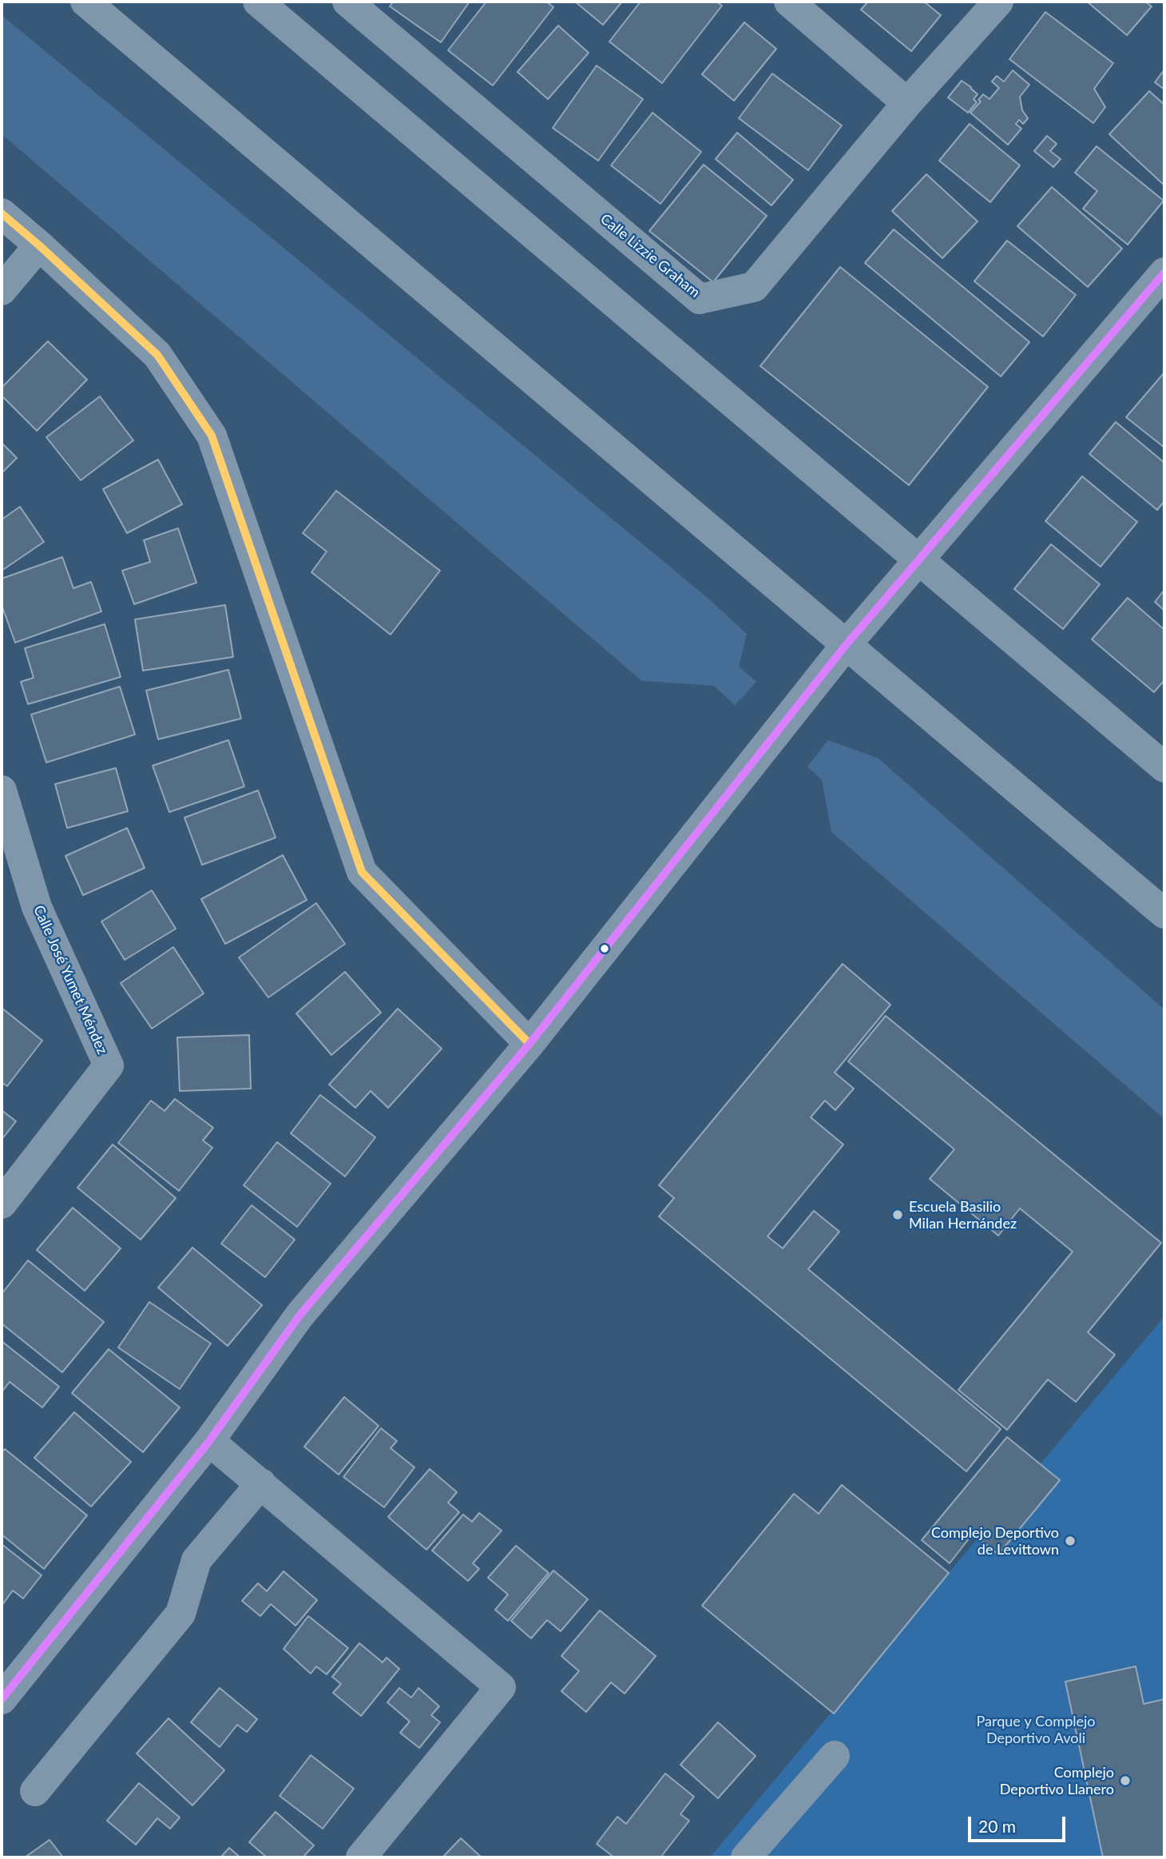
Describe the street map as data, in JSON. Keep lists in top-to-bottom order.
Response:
{
  "streets": {
    "street": ["Calle Lizzie Graham", "Calle José Yumet Méndez"]
  },
  "parks": ["Parque y Complejo Deportivo Avoli"],
  "places": ["Escuela Basilio Milan Hernández", "Complejo Deportivo de Levittown", "Complejo Deportivo Llanero"],
  "scale_bar": "20 m"
}
